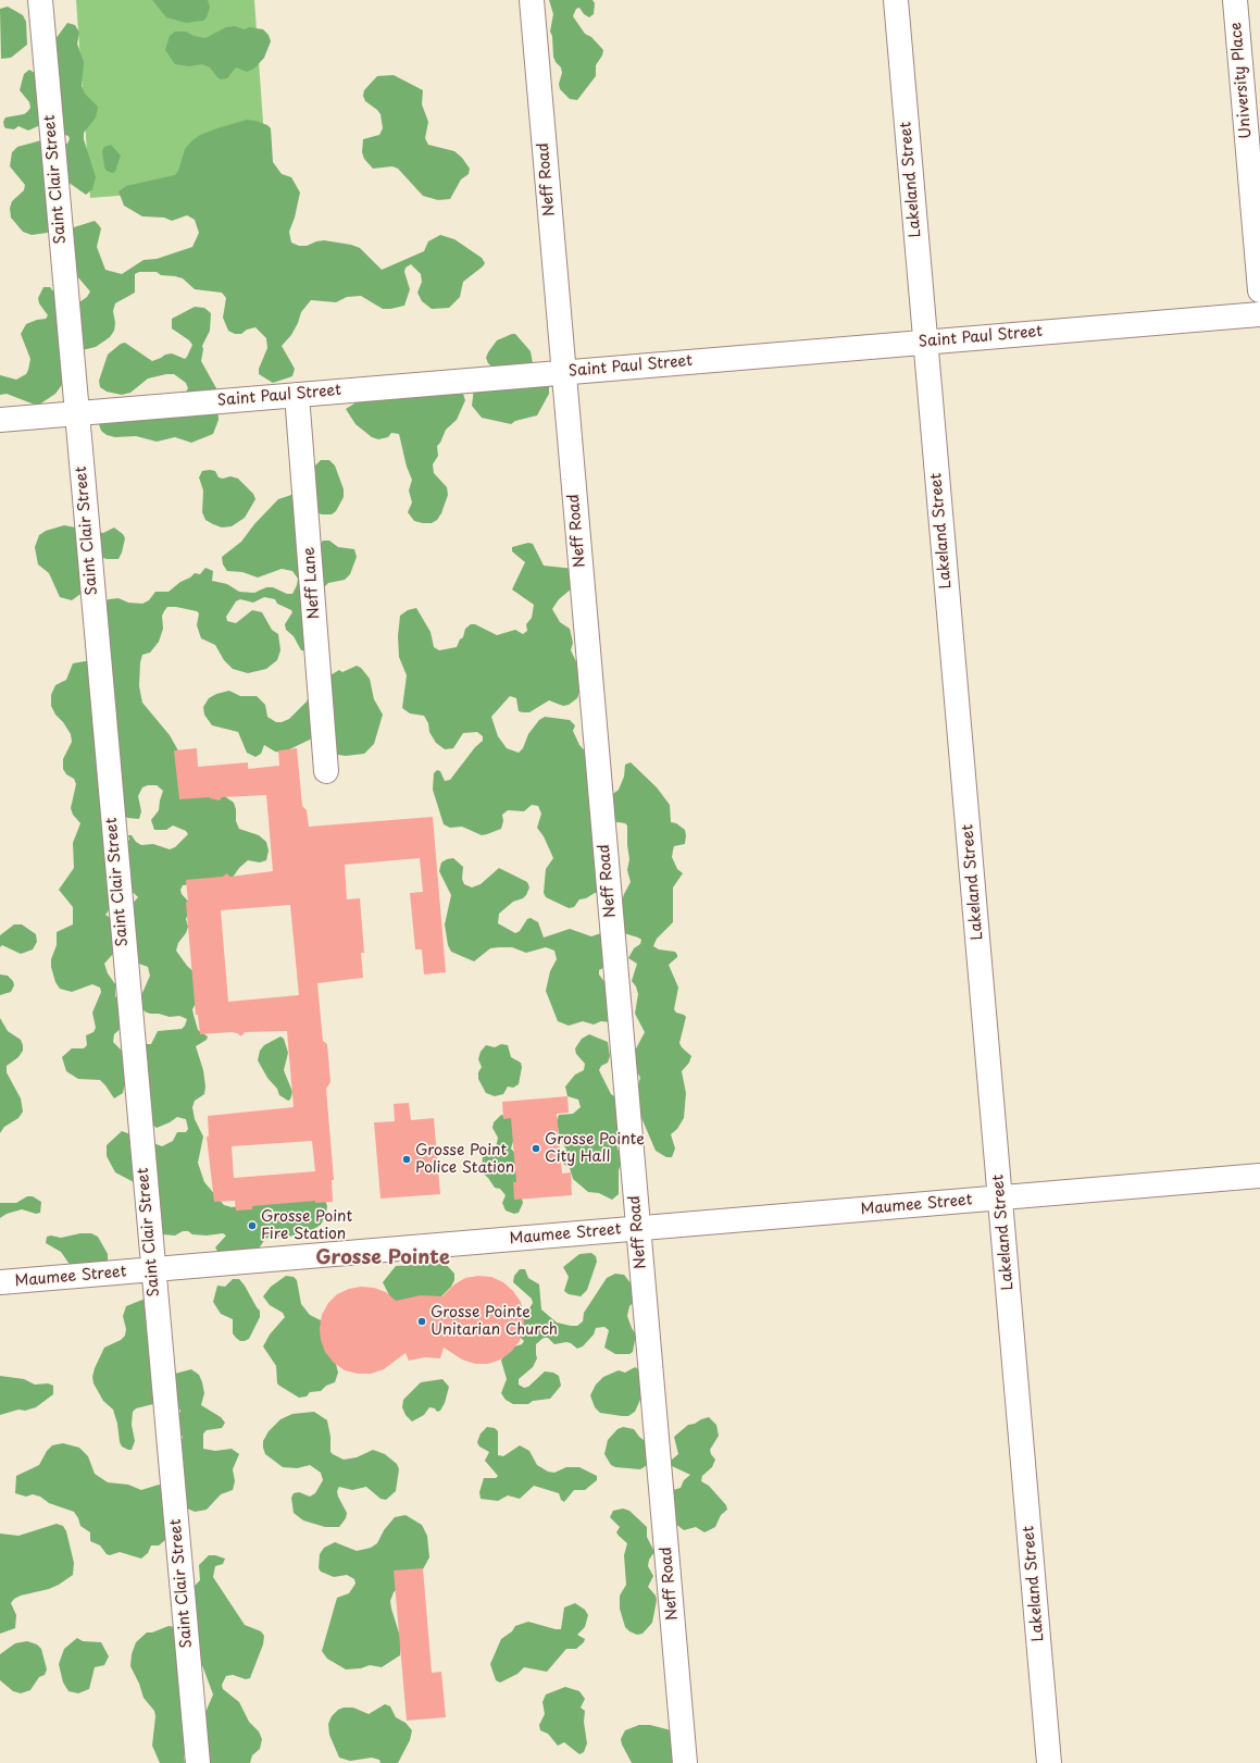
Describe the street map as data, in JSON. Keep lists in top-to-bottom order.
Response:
{
  "streets": {
    "street": [
      "University Place",
      "Saint Clair Street",
      "Neff Road",
      "Lakeland Street",
      "Saint Paul Street",
      "Neff Lane",
      "Maumee Street"
    ]
  },
  "crossings": [
    ["Saint Clair Street", "Saint Paul Street"],
    ["Saint Clair Street", "Maumee Street"],
    ["Neff Road", "Saint Paul Street"],
    ["Neff Road", "Maumee Street"],
    ["Lakeland Street", "Saint Paul Street"],
    ["Lakeland Street", "Maumee Street"],
    ["Saint Paul Street", "Neff Lane"]
  ],
  "districts": ["Grosse Pointe"],
  "places": [
    "Grosse Pointe City Hall",
    "Grosse Point Police Station",
    "Grosse Point Fire Station",
    "Grosse Pointe Unitarian Church"
  ]
}
